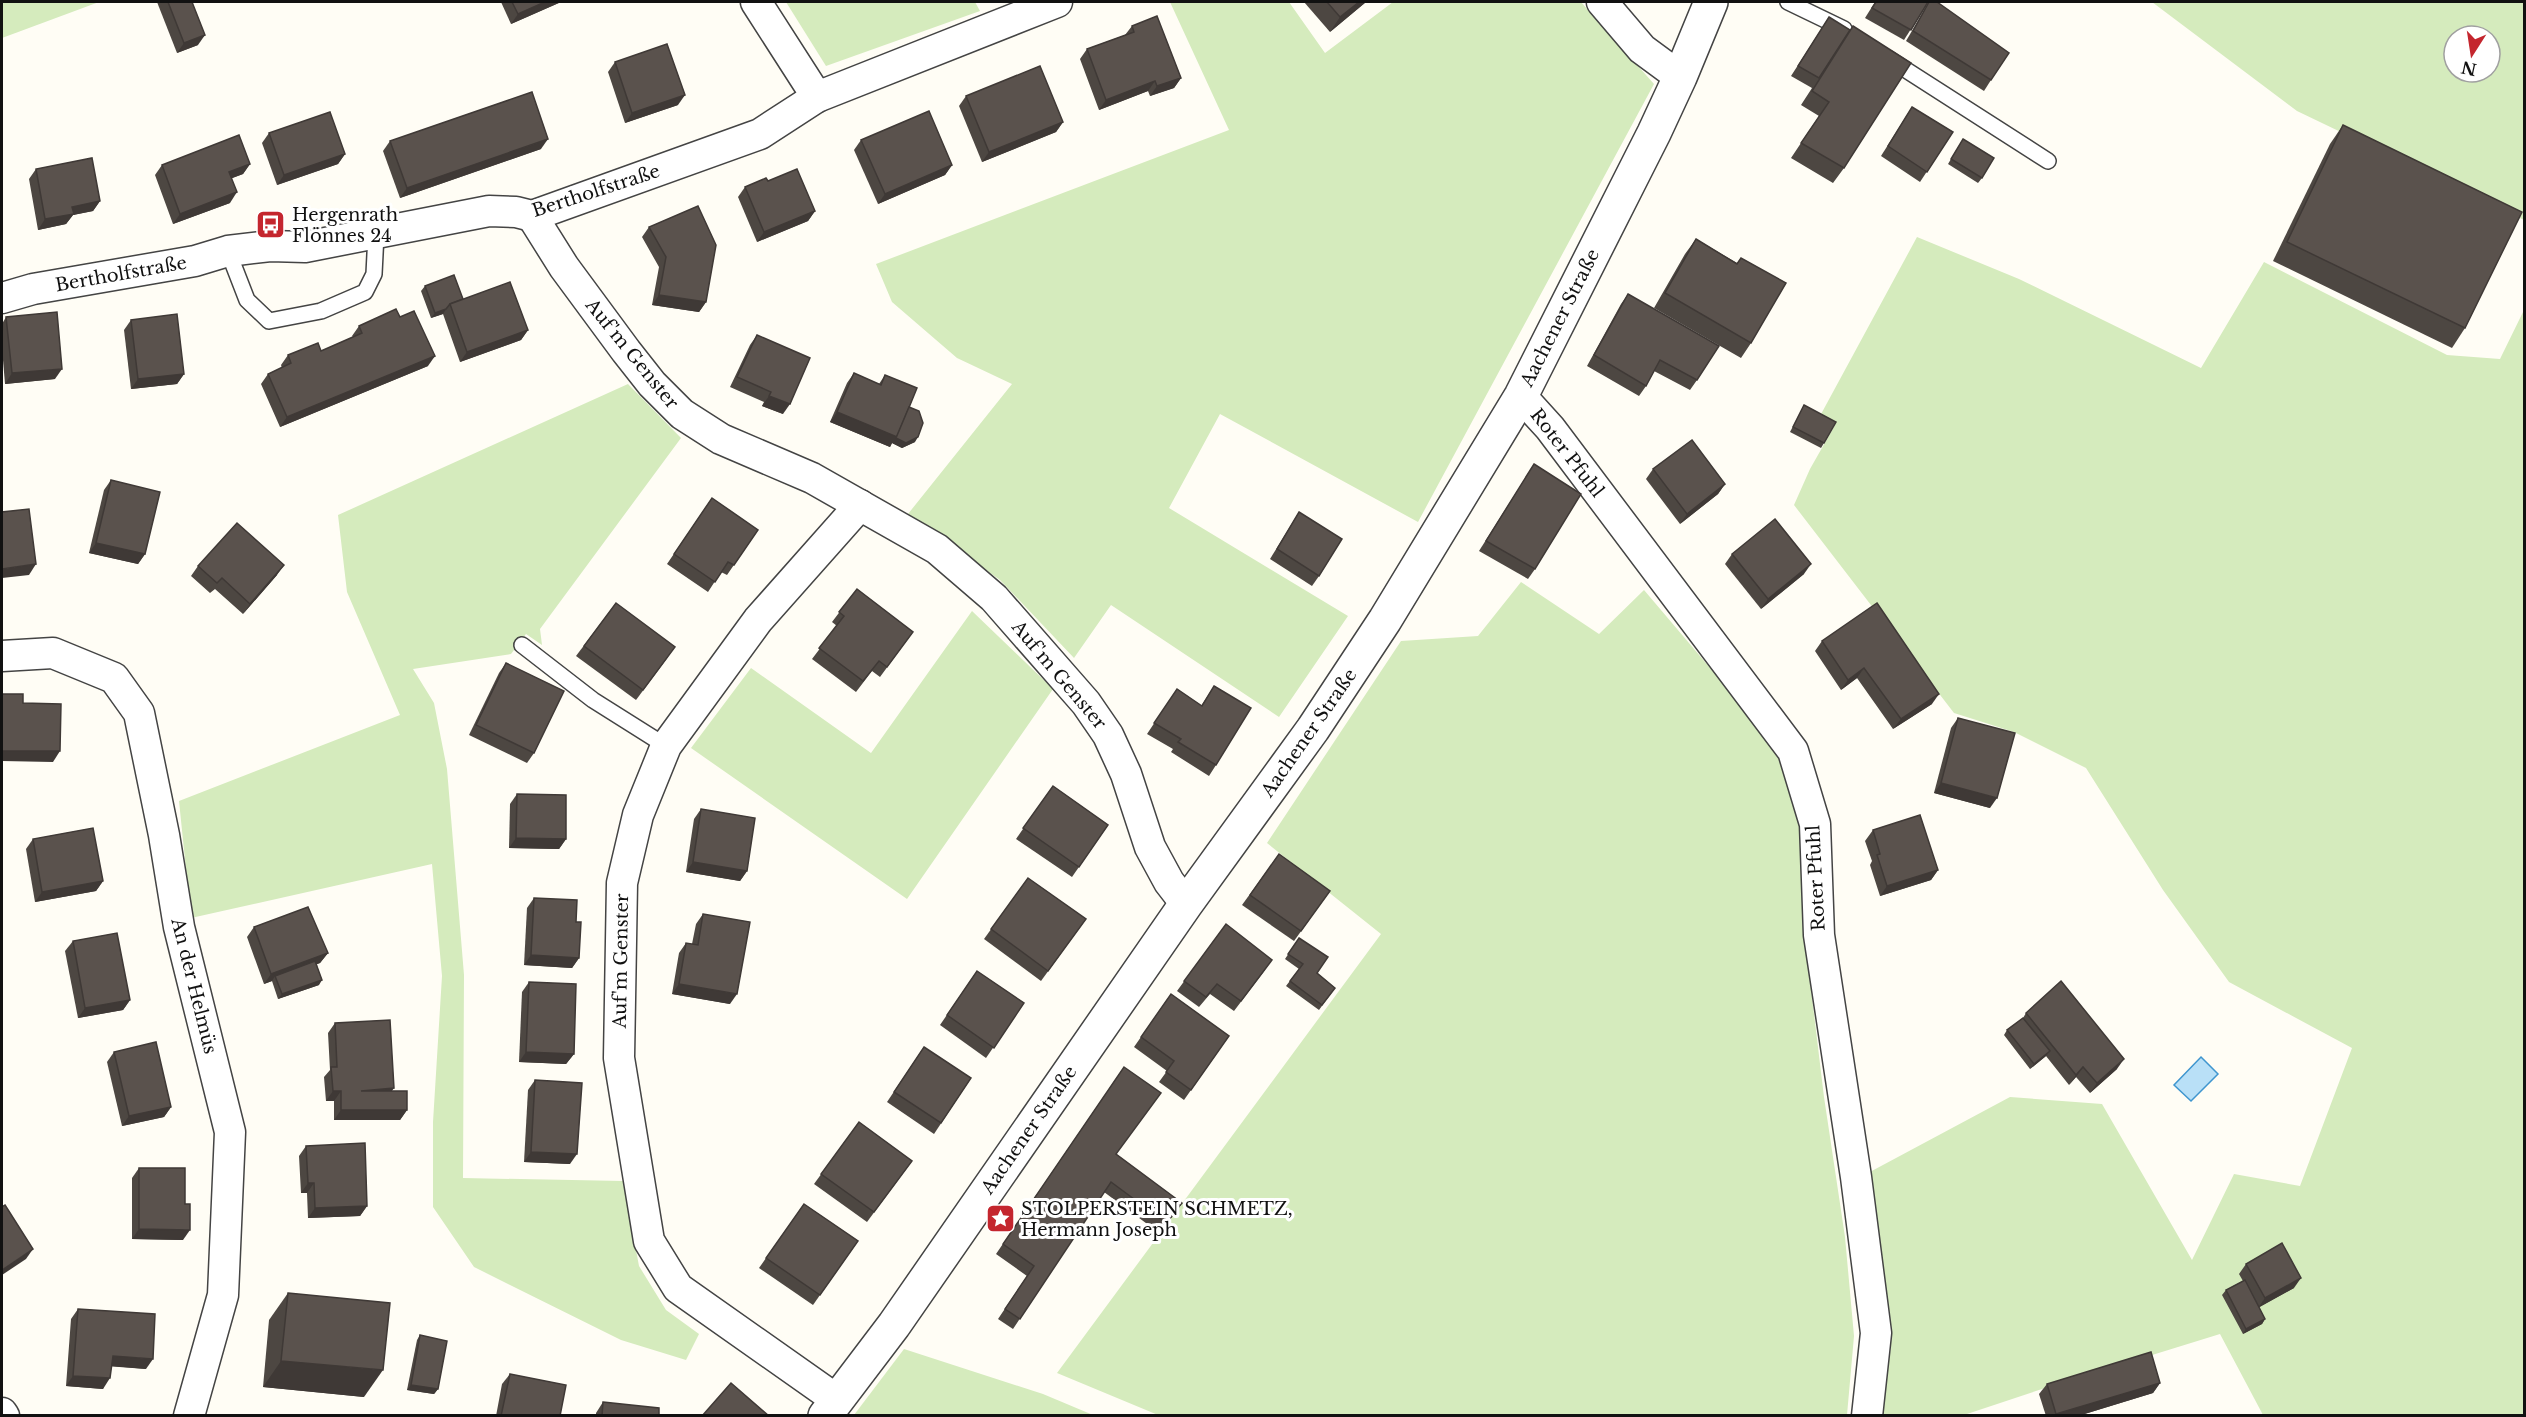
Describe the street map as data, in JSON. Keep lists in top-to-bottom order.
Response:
{
  "streets": {
    "street": [
      "Bertholfstraße",
      "Aachener Straße",
      "Auf'm Genster",
      "Roter Pfuhl",
      "An der Helmüs"
    ]
  },
  "crossings": [
    ["Bertholfstraße", "Auf'm Genster"],
    ["Aachener Straße", "Auf'm Genster"],
    ["Aachener Straße", "Roter Pfuhl"]
  ],
  "places": {
    "bus stop": ["Hergenrath Flönnes 24"],
    "place": ["STOLPERSTEIN SCHMETZ, Hermann Joseph"]
  },
  "north": "bottom"
}
